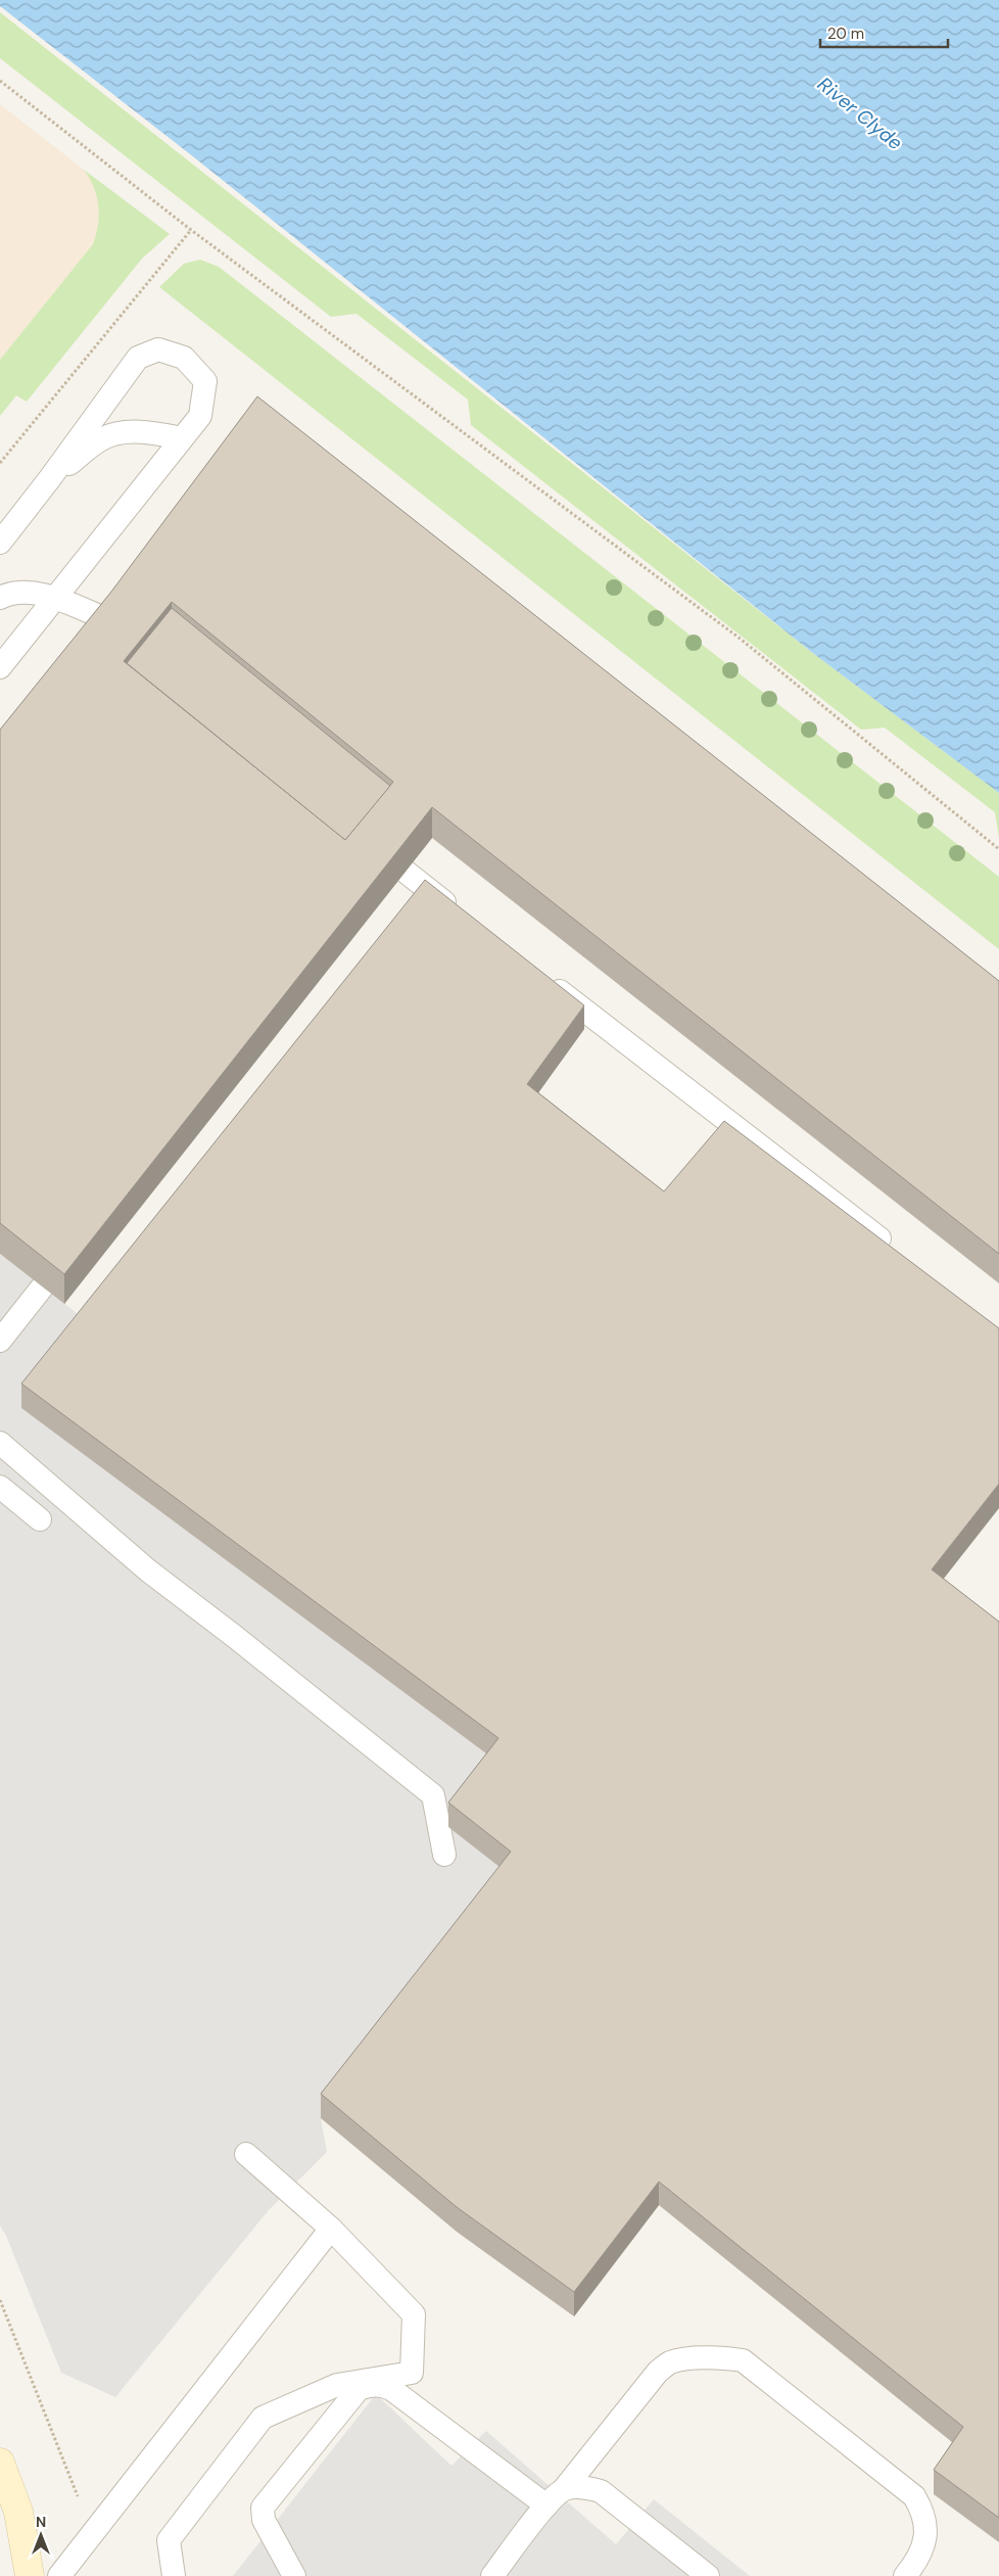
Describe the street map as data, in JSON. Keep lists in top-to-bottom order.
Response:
{
  "water": ["River Clyde"],
  "scale_bar": "20 m",
  "north": "top"
}
